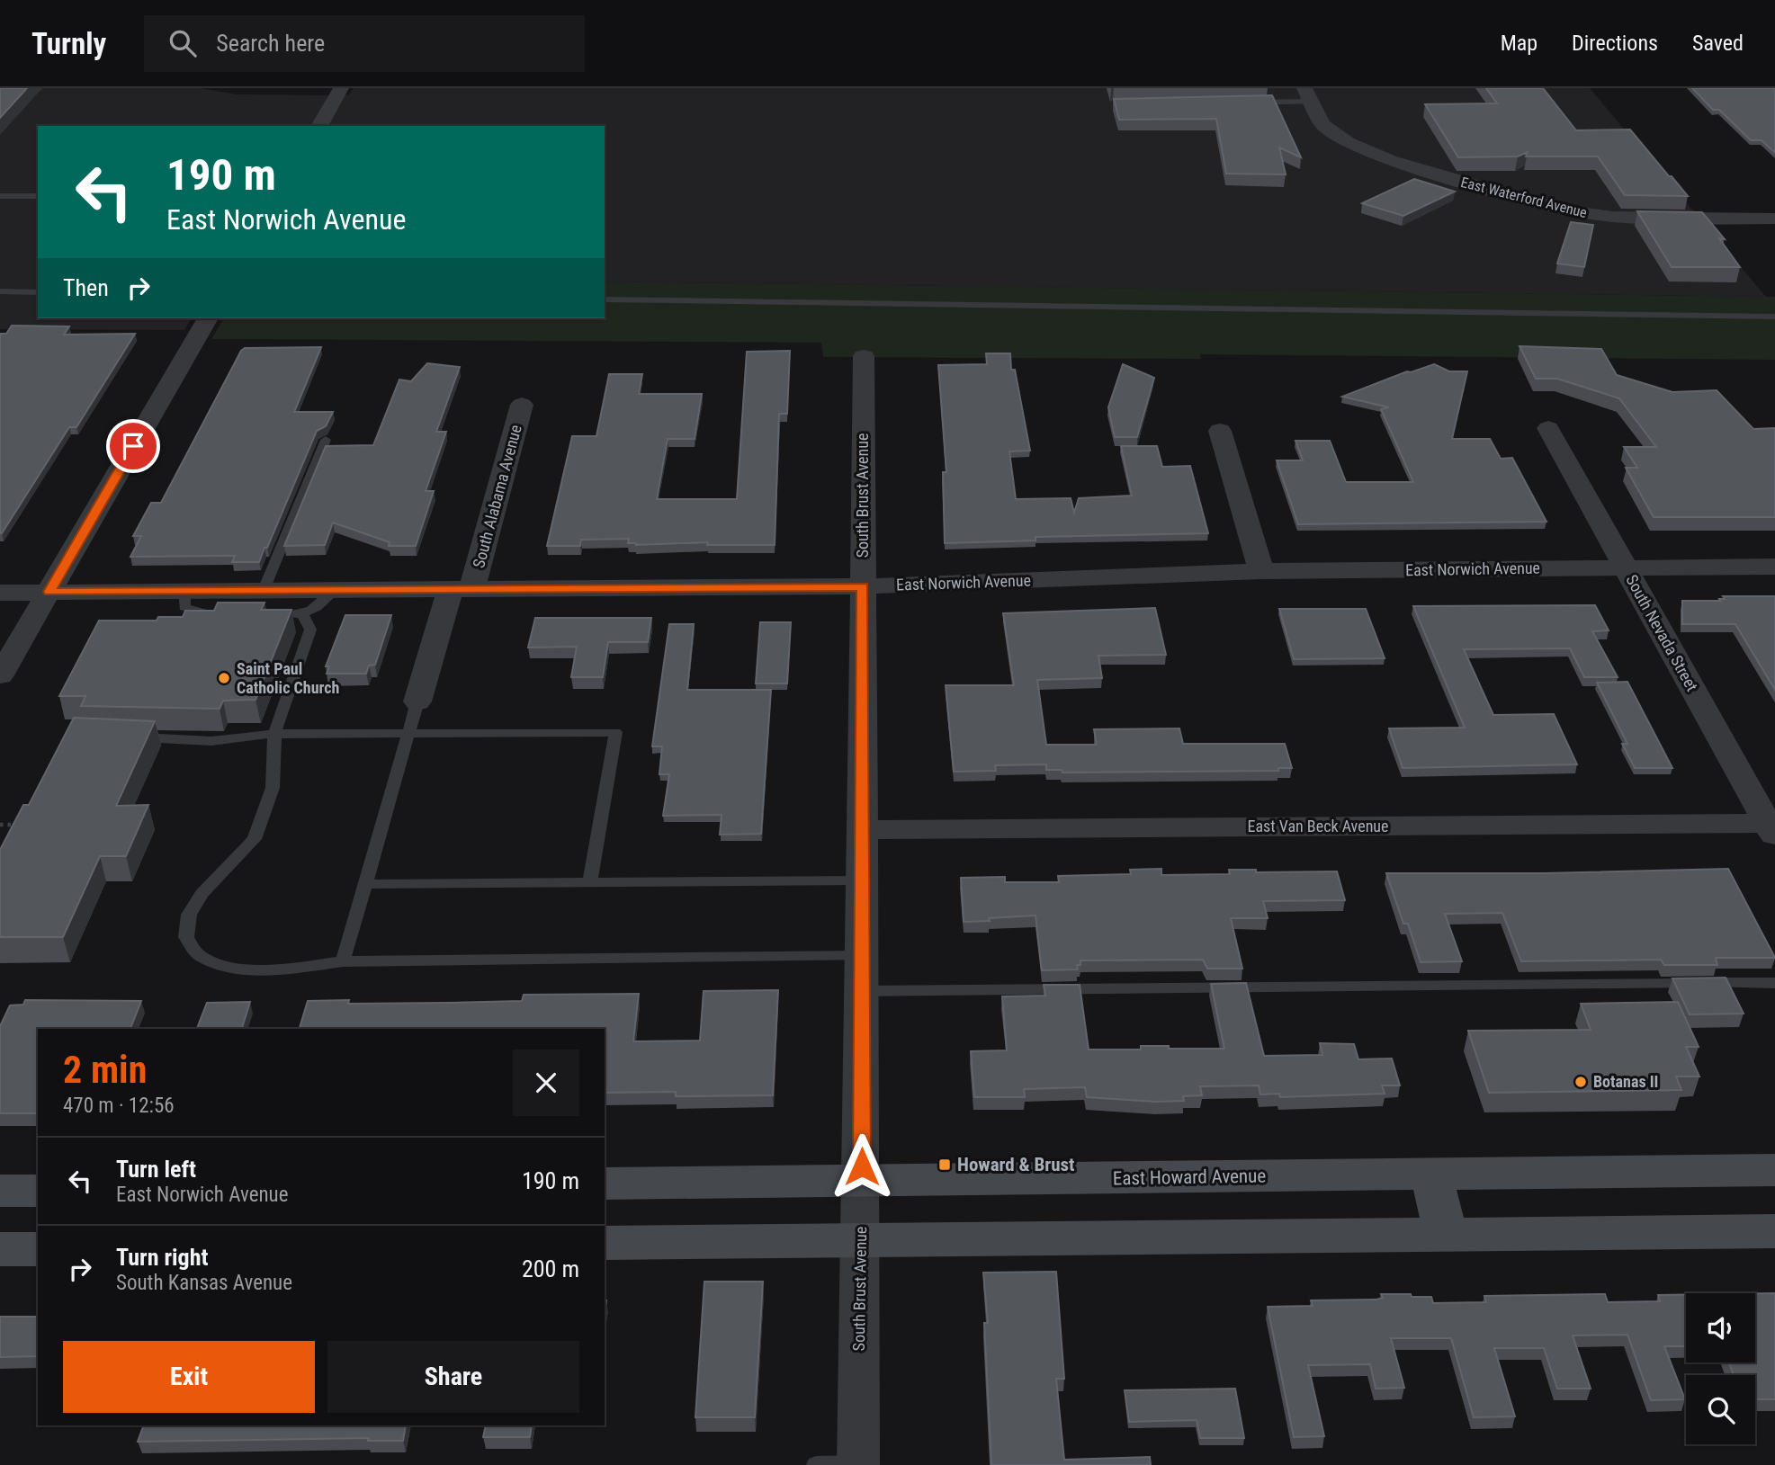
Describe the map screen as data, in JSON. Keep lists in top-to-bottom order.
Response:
{
  "streets": {
    "main road": ["East Howard Avenue"],
    "street": [
      "East Waterford Avenue",
      "South Brust Avenue",
      "South Alabama Avenue",
      "East Norwich Avenue",
      "South Nevada Street",
      "East Van Beck Avenue"
    ]
  },
  "crossings": [
    ["South Brust Avenue", "East Norwich Avenue"],
    ["South Brust Avenue", "East Van Beck Avenue"],
    ["South Brust Avenue", "East Howard Avenue"],
    ["South Alabama Avenue", "East Norwich Avenue"],
    ["East Norwich Avenue", "South Nevada Street"],
    ["South Nevada Street", "East Van Beck Avenue"]
  ],
  "places": {
    "other": ["Saint Paul Catholic Church", "Botanas II"],
    "transit": ["Howard & Brust"]
  },
  "page": {
    "header": "Turnly",
    "search": "Search here",
    "nav": ["Map", "Directions", "Saved"],
    "turn": ["190 m", "East Norwich Avenue"],
    "then": "Then",
    "heading": ["2 min", "470 m · 12:56"],
    "list": [
      {
        "name": "Turn left",
        "note": "East Norwich Avenue",
        "value": "190 m"
      },
      {
        "name": "Turn right",
        "note": "South Kansas Avenue",
        "value": "200 m"
      }
    ],
    "buttons": ["Exit", "Share"]
  }
}
